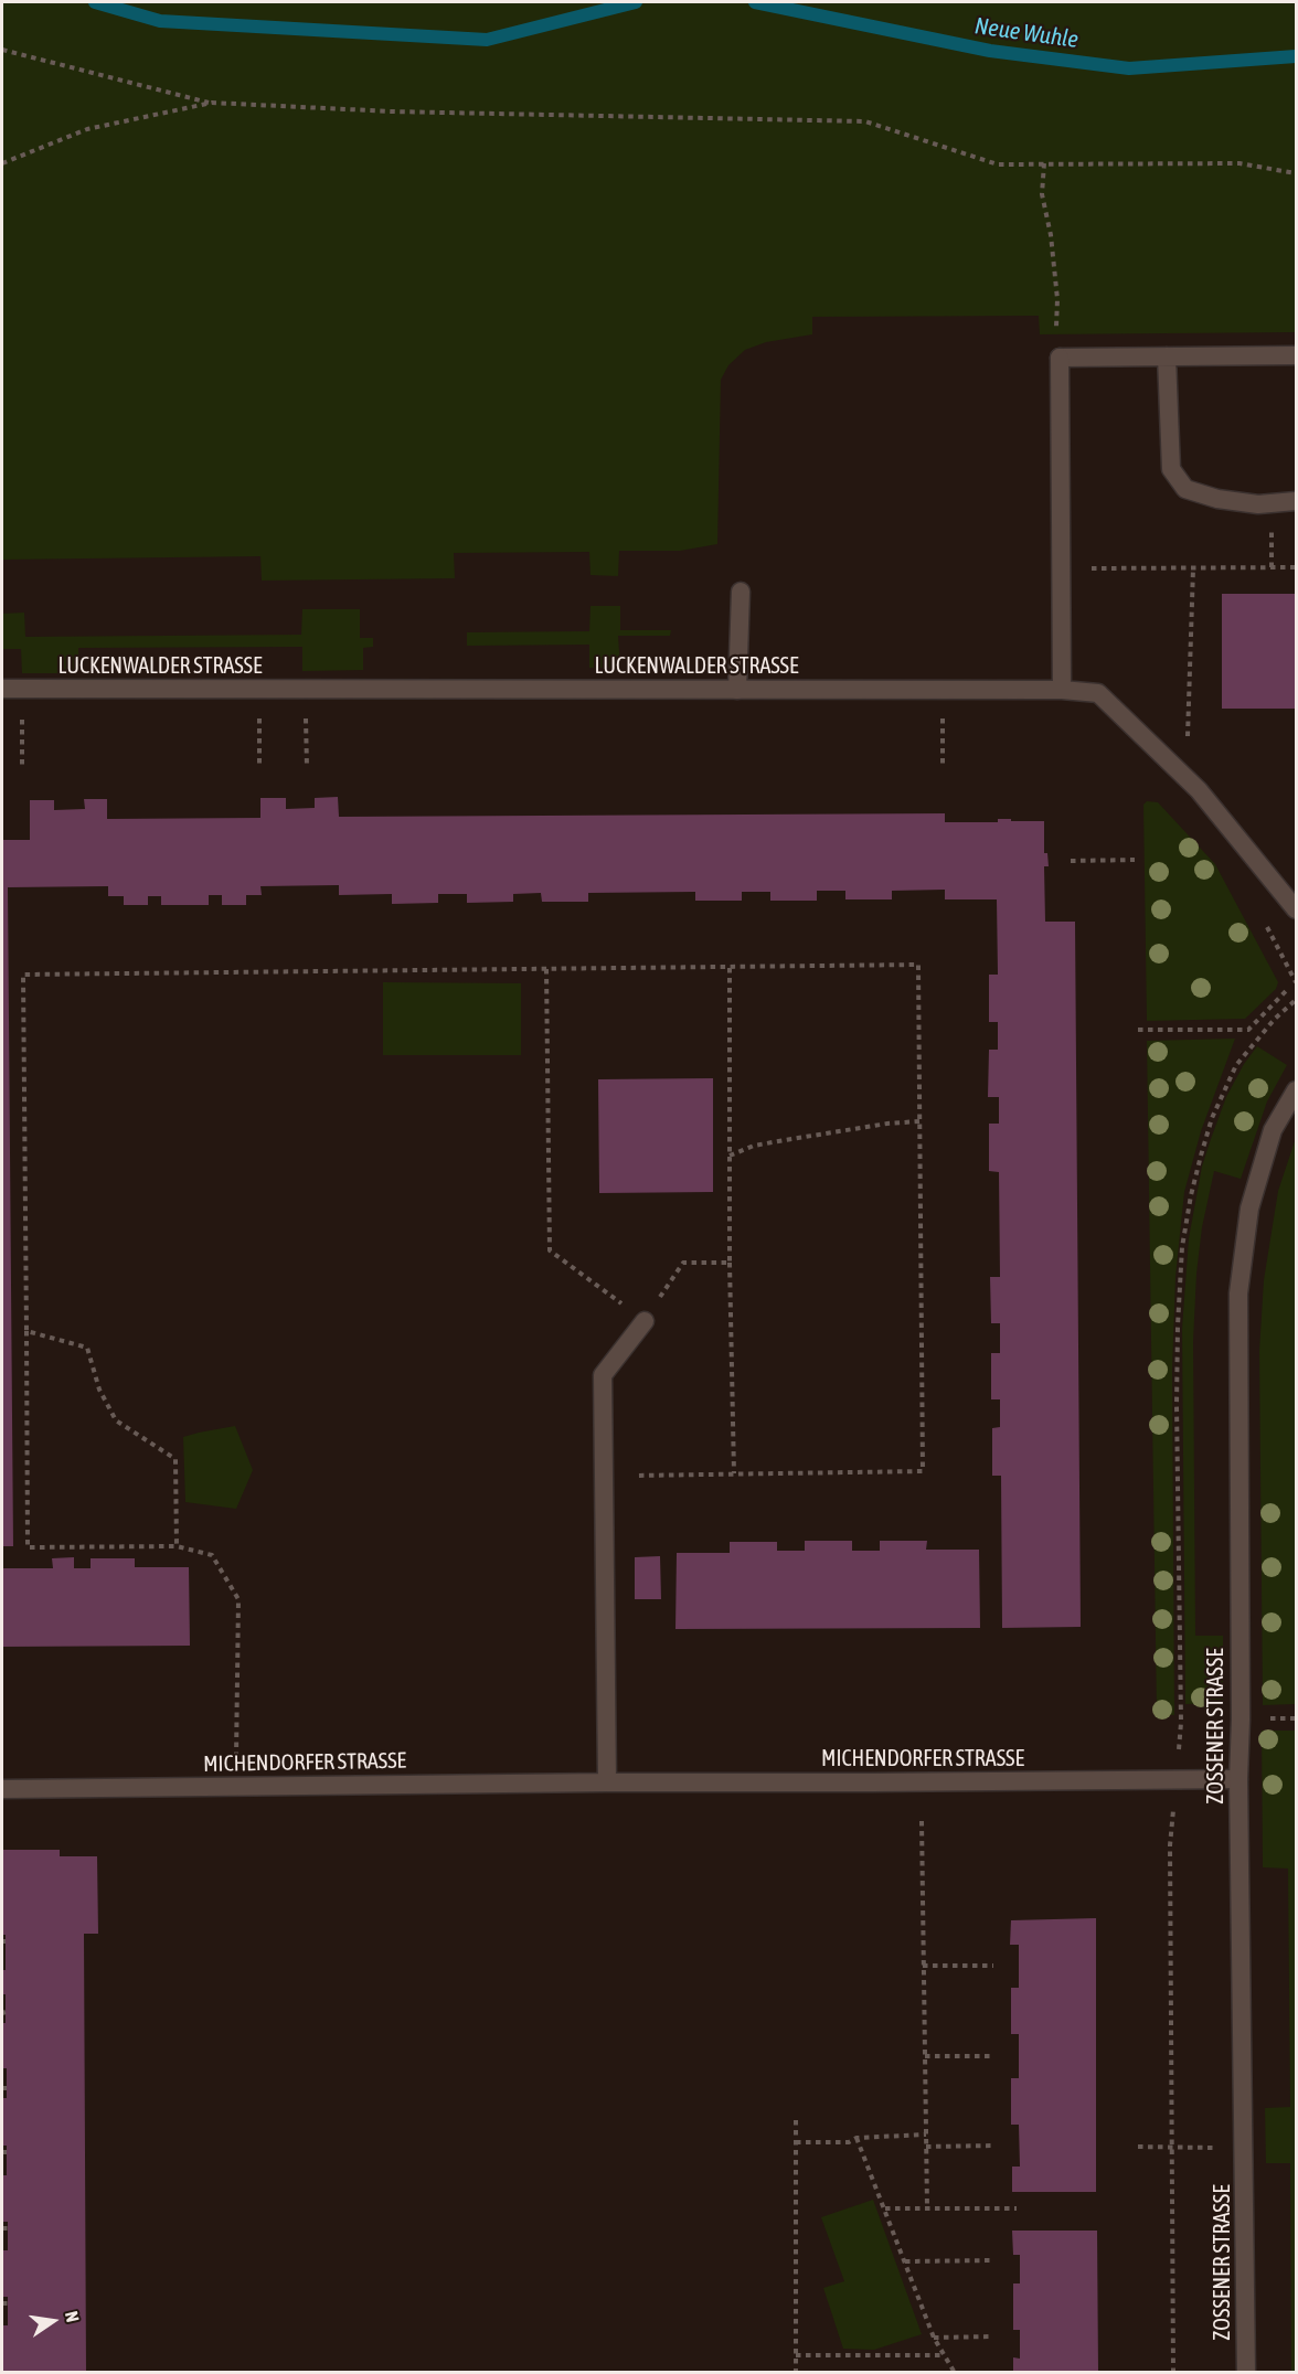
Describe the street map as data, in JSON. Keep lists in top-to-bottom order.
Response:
{
  "streets": {
    "street": ["LUCKENWALDER STRASSE", "ZOSSENER STRASSE", "MICHENDORFER STRASSE"]
  },
  "crossings": [
    ["ZOSSENER STRASSE", "MICHENDORFER STRASSE"]
  ],
  "water": ["Neue Wuhle"],
  "north": "right"
}
